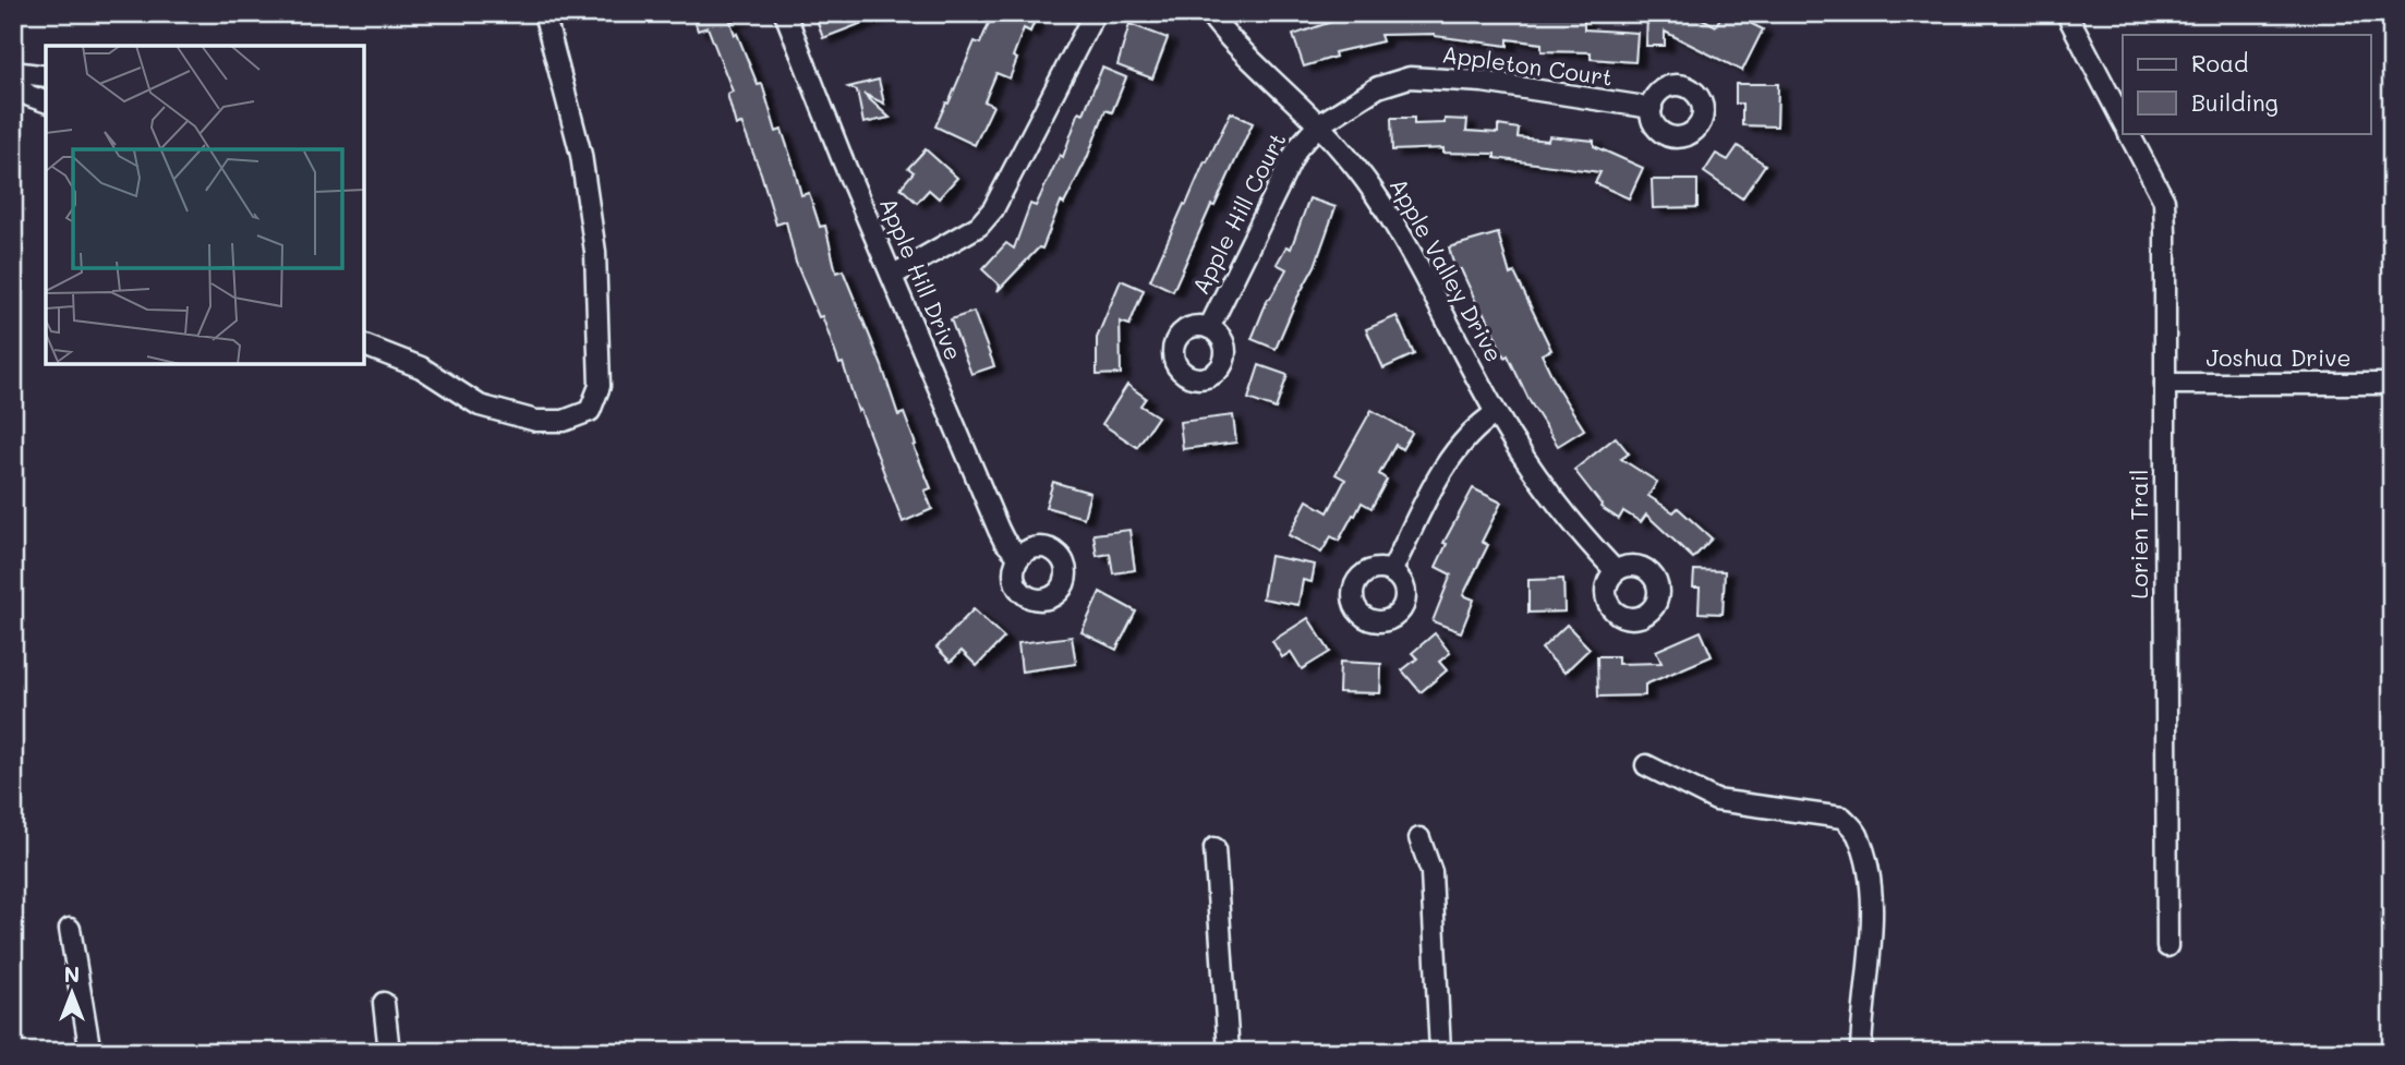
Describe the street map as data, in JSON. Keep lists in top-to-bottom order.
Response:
{
  "streets": {
    "street": [
      "Appleton Court",
      "Apple Hill Court",
      "Apple Valley Drive",
      "Apple Hill Drive",
      "Joshua Drive",
      "Lorien Trail"
    ]
  },
  "crossings": [
    ["Appleton Court", "Apple Hill Court"],
    ["Appleton Court", "Apple Valley Drive"],
    ["Apple Hill Court", "Apple Valley Drive"],
    ["Joshua Drive", "Lorien Trail"]
  ],
  "legend": ["Road", "Building"],
  "north": "top"
}
